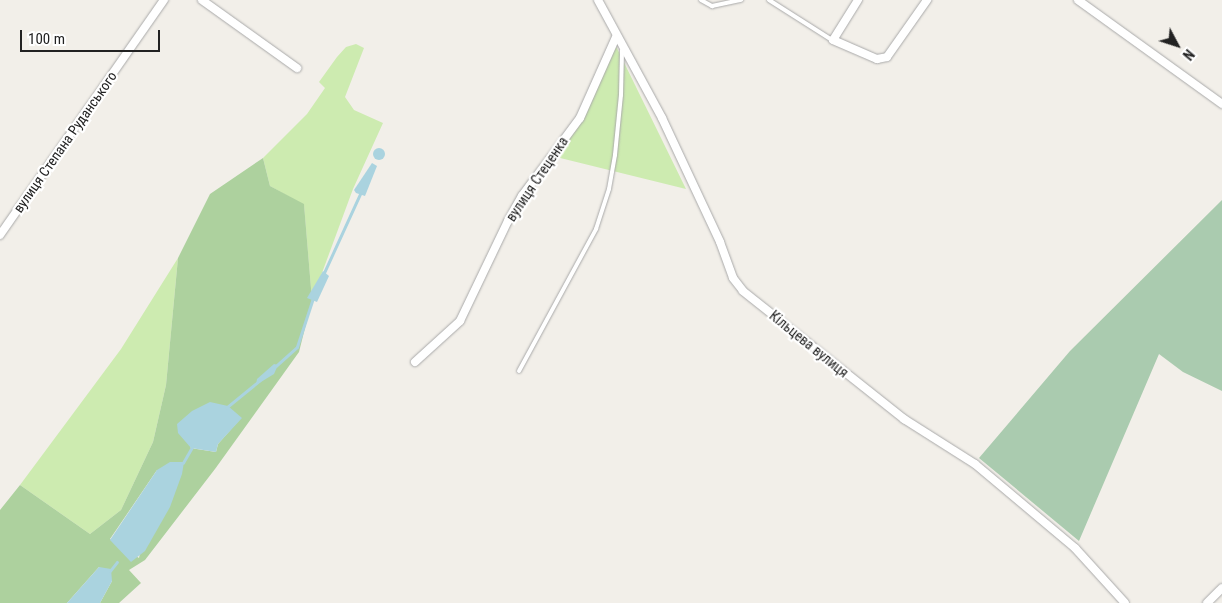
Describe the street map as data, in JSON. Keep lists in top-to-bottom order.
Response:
{
  "streets": {
    "street": ["вулиця Степана Руданського", "вулиця Стеценка", "Кільцева вулиця"]
  },
  "crossings": [
    ["вулиця Стеценка", "Кільцева вулиця"]
  ],
  "scale_bar": "100 m",
  "north": "bottom right"
}
